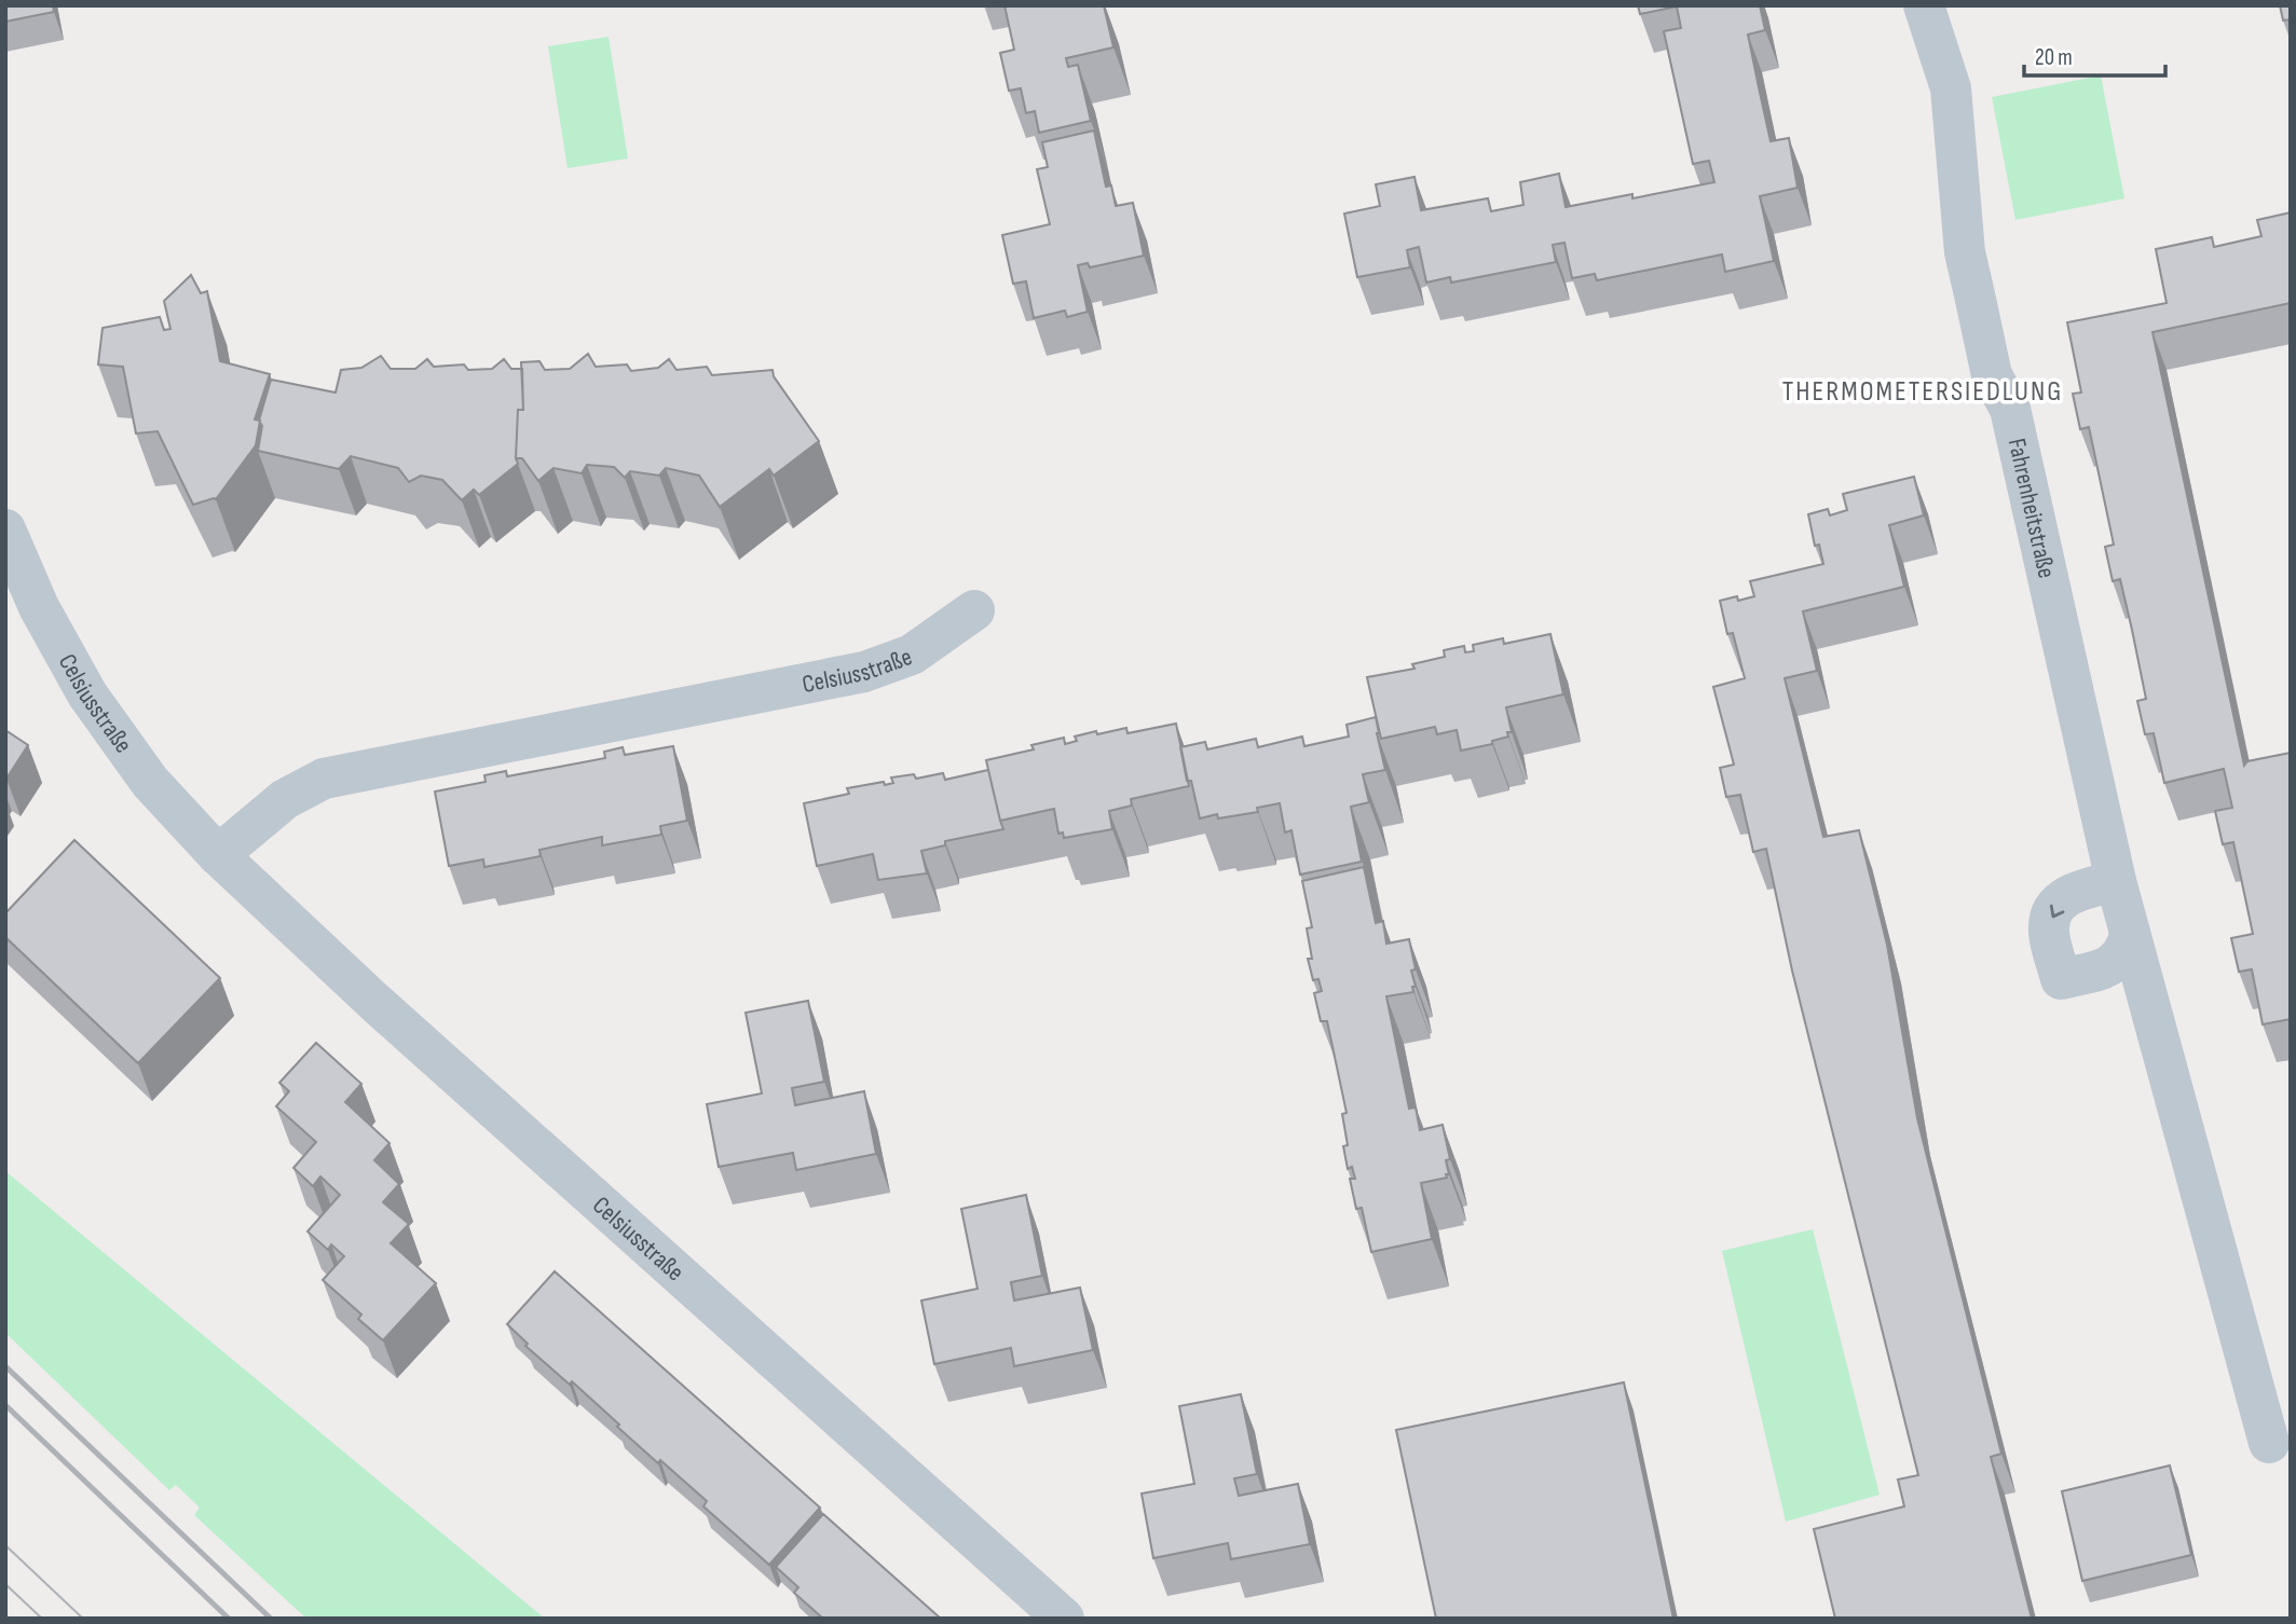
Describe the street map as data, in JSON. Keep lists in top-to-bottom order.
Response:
{
  "streets": {
    "street": ["Fahrenheitstraße", "Celsiusstraße"]
  },
  "districts": ["THERMOMETERSIEDLUNG"],
  "scale_bar": "20 m"
}
